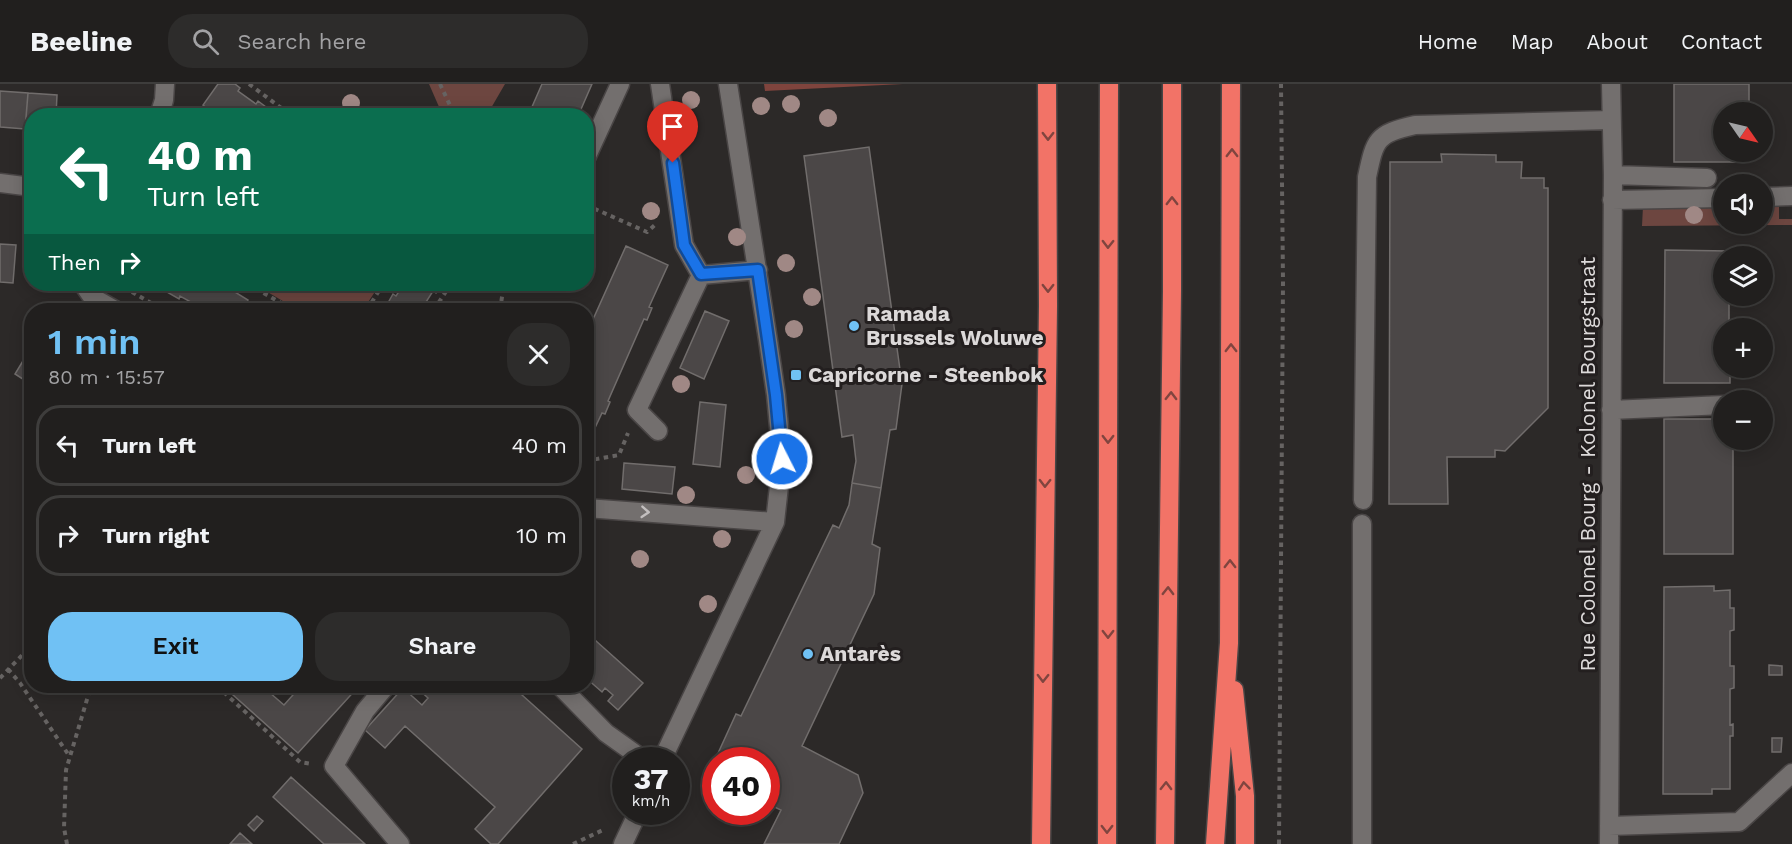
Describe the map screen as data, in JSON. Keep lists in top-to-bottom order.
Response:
{
  "streets": {
    "street": ["Rue Colonel Bourg - Kolonel Bourgstraat"]
  },
  "places": {
    "other": ["Ramada Brussels Woluwe", "Antarès"],
    "transit": ["Capricorne - Steenbok"]
  },
  "north": "bottom right",
  "page": {
    "header": "Beeline",
    "search": "Search here",
    "nav": [
      "Home",
      "Map",
      "About",
      "Contact"
    ],
    "map_buttons": ["+", "−"],
    "turn": ["40 m", "Turn left"],
    "then": "Then",
    "heading": ["1 min", "80 m · 15:57"],
    "list": [
      {
        "name": "Turn left",
        "value": "40 m"
      },
      {
        "name": "Turn right",
        "value": "10 m"
      }
    ],
    "buttons": ["Exit", "Share"],
    "speed": "37 km/h",
    "limit": "40"
  }
}
